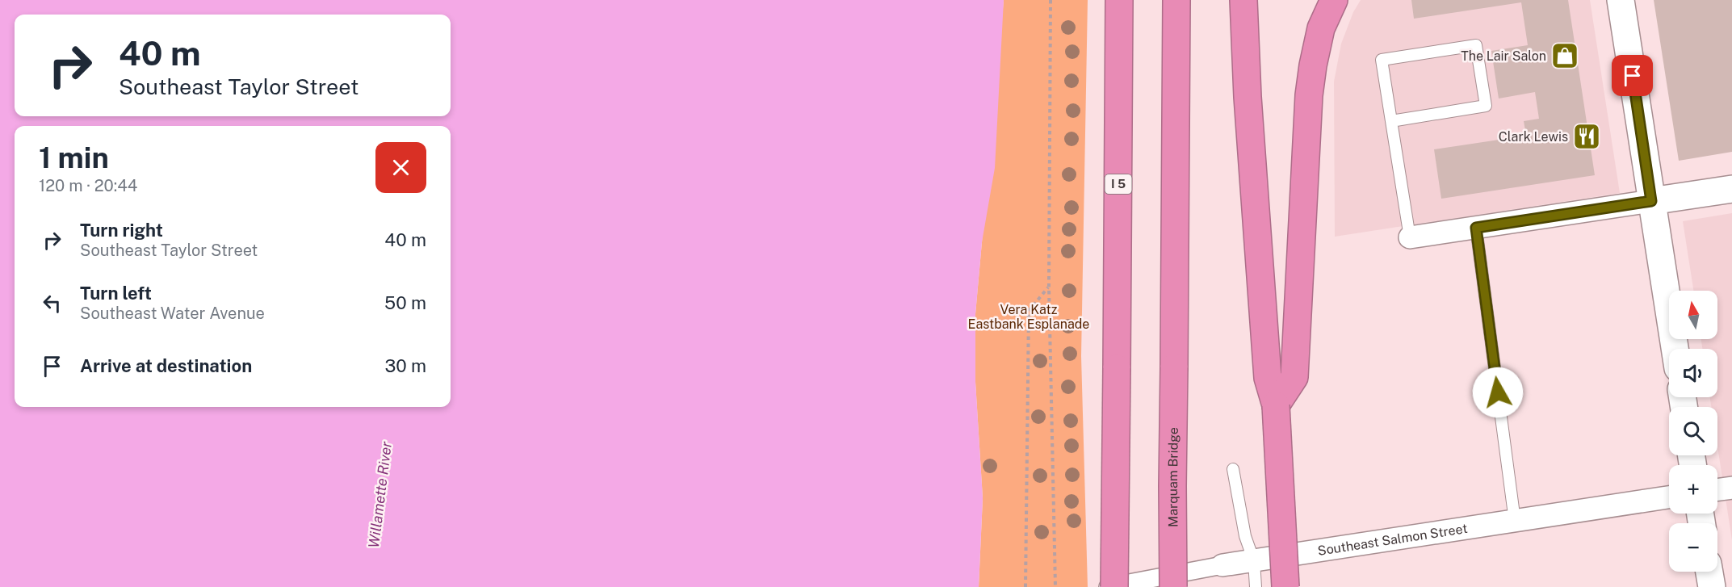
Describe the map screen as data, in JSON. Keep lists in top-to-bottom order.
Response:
{
  "streets": {
    "highway": ["I 5", "Marquam Bridge"],
    "street": ["Southeast Salmon Street"]
  },
  "water": ["Willamette River"],
  "parks": ["Vera Katz Eastbank Esplanade"],
  "places": {
    "shop": ["The Lair Salon"],
    "restaurant": ["Clark Lewis"]
  },
  "north": "top",
  "page": {
    "turn": ["40 m", "Southeast Taylor Street"],
    "heading": ["1 min", "120 m · 20:44"],
    "list": [
      {
        "name": "Turn right",
        "note": "Southeast Taylor Street",
        "value": "40 m"
      },
      {
        "name": "Turn left",
        "note": "Southeast Water Avenue",
        "value": "50 m"
      },
      {
        "name": "Arrive at destination",
        "value": "30 m"
      }
    ],
    "map_buttons": ["+", "−"]
  }
}
